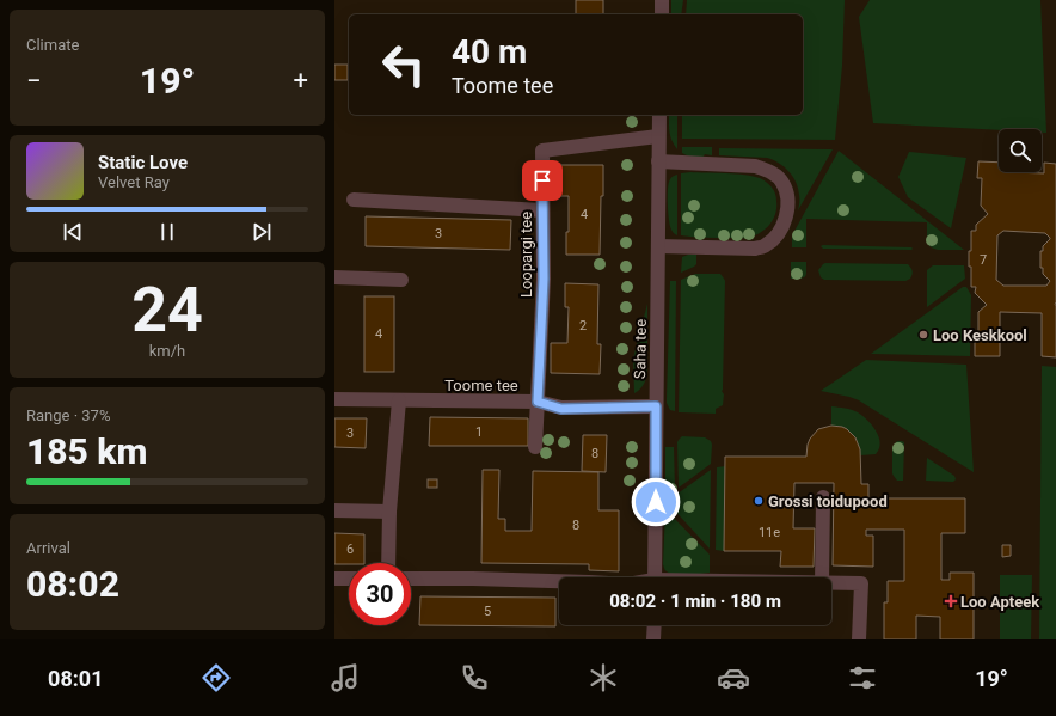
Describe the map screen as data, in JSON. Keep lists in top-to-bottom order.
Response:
{
  "streets": {
    "street": ["Loopargi tee", "Saha tee", "Toome tee"]
  },
  "crossings": [
    ["Loopargi tee", "Saha tee"],
    ["Loopargi tee", "Toome tee"],
    ["Saha tee", "Toome tee"]
  ],
  "places": {
    "other": ["Loo Keskkool", "Grossi toidupood"],
    "health": ["Loo Apteek"]
  },
  "house_numbers": [
    "4",
    "3",
    "7",
    "2",
    "4",
    "1",
    "3",
    "8",
    "8",
    "11e",
    "6",
    "5"
  ],
  "page": {
    "tile": [
      "Climate",
      ["24", "km/h"],
      ["Range · 37%", "185 km"],
      ["Arrival", "08:02"]
    ],
    "turn": ["40 m", "Toome tee"],
    "heat": ["−", "19°", "+"],
    "song": ["Static Love", "Velvet Ray"],
    "limit": "30",
    "trip": "08:02 · 1 min · 180 m",
    "tabs": ["08:01", "19°"]
  }
}
